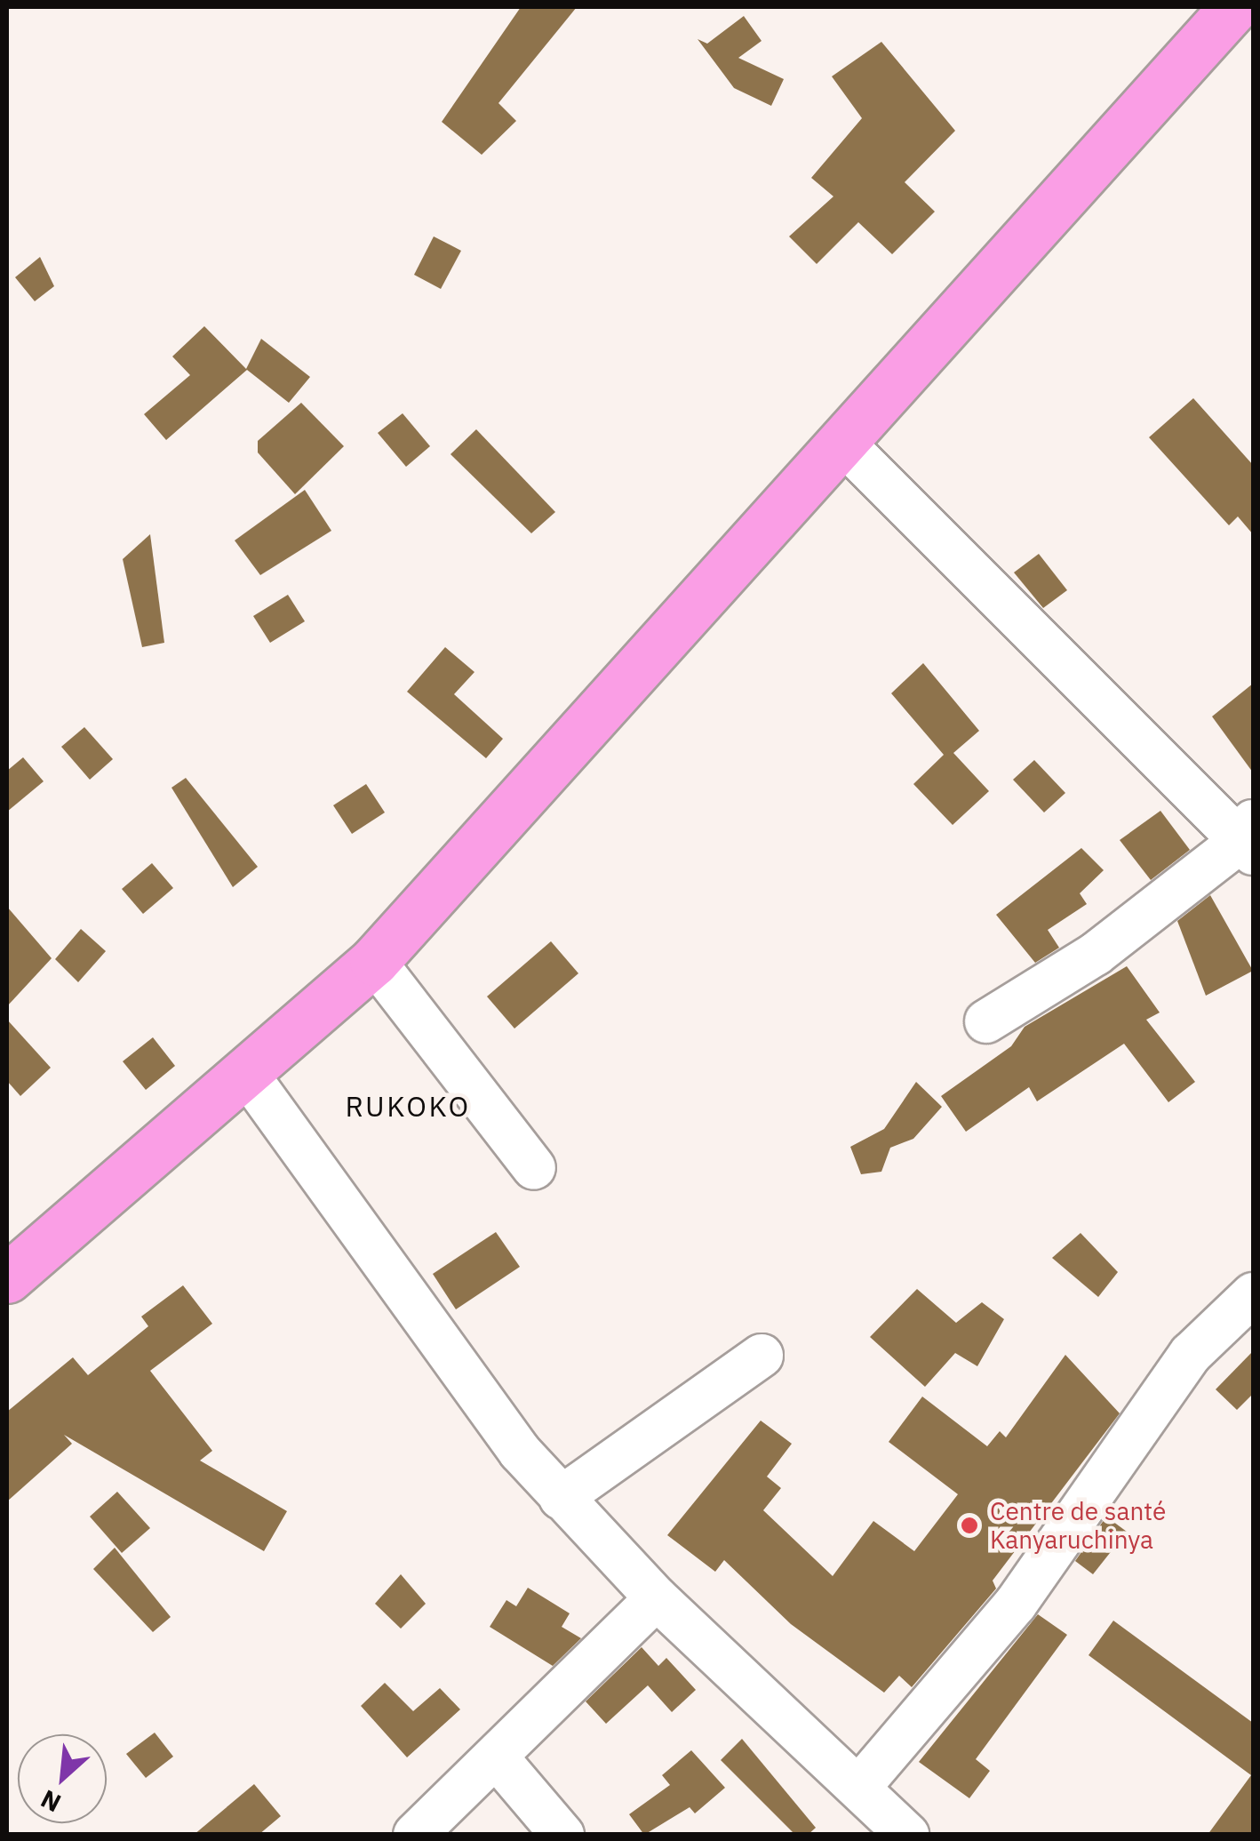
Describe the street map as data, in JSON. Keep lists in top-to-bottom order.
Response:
{
  "districts": ["RUKOKO"],
  "places": ["Centre de santé Kanyaruchinya"],
  "north": "bottom left"
}
